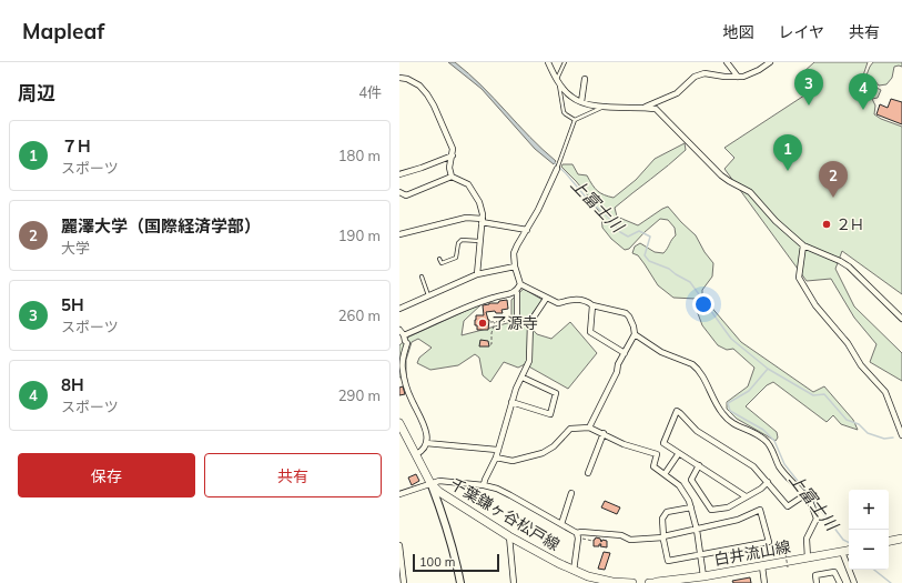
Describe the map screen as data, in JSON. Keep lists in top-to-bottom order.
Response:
{
  "streets": {
    "main road": ["千葉鎌ヶ谷松戸線", "白井流山線"]
  },
  "water": ["上富士川"],
  "places": ["２H", "了源寺"],
  "scale_bar": "100 m",
  "page": {
    "header": "Mapleaf",
    "nav": ["地図", "レイヤ", "共有"],
    "heading": ["周辺", "4件"],
    "pins": [
      "3",
      "4",
      "1",
      "2"
    ],
    "list": [
      {
        "mark": "1",
        "name": "７H",
        "note": "スポーツ",
        "value": "180 m"
      },
      {
        "mark": "2",
        "name": "麗澤大学（国際経済学部）",
        "note": "大学",
        "value": "190 m"
      },
      {
        "mark": "3",
        "name": "5H",
        "note": "スポーツ",
        "value": "260 m"
      },
      {
        "mark": "4",
        "name": "8H",
        "note": "スポーツ",
        "value": "290 m"
      }
    ],
    "buttons": ["保存", "共有"],
    "map_buttons": ["+", "−"],
    "scale": "100 m"
  }
}
